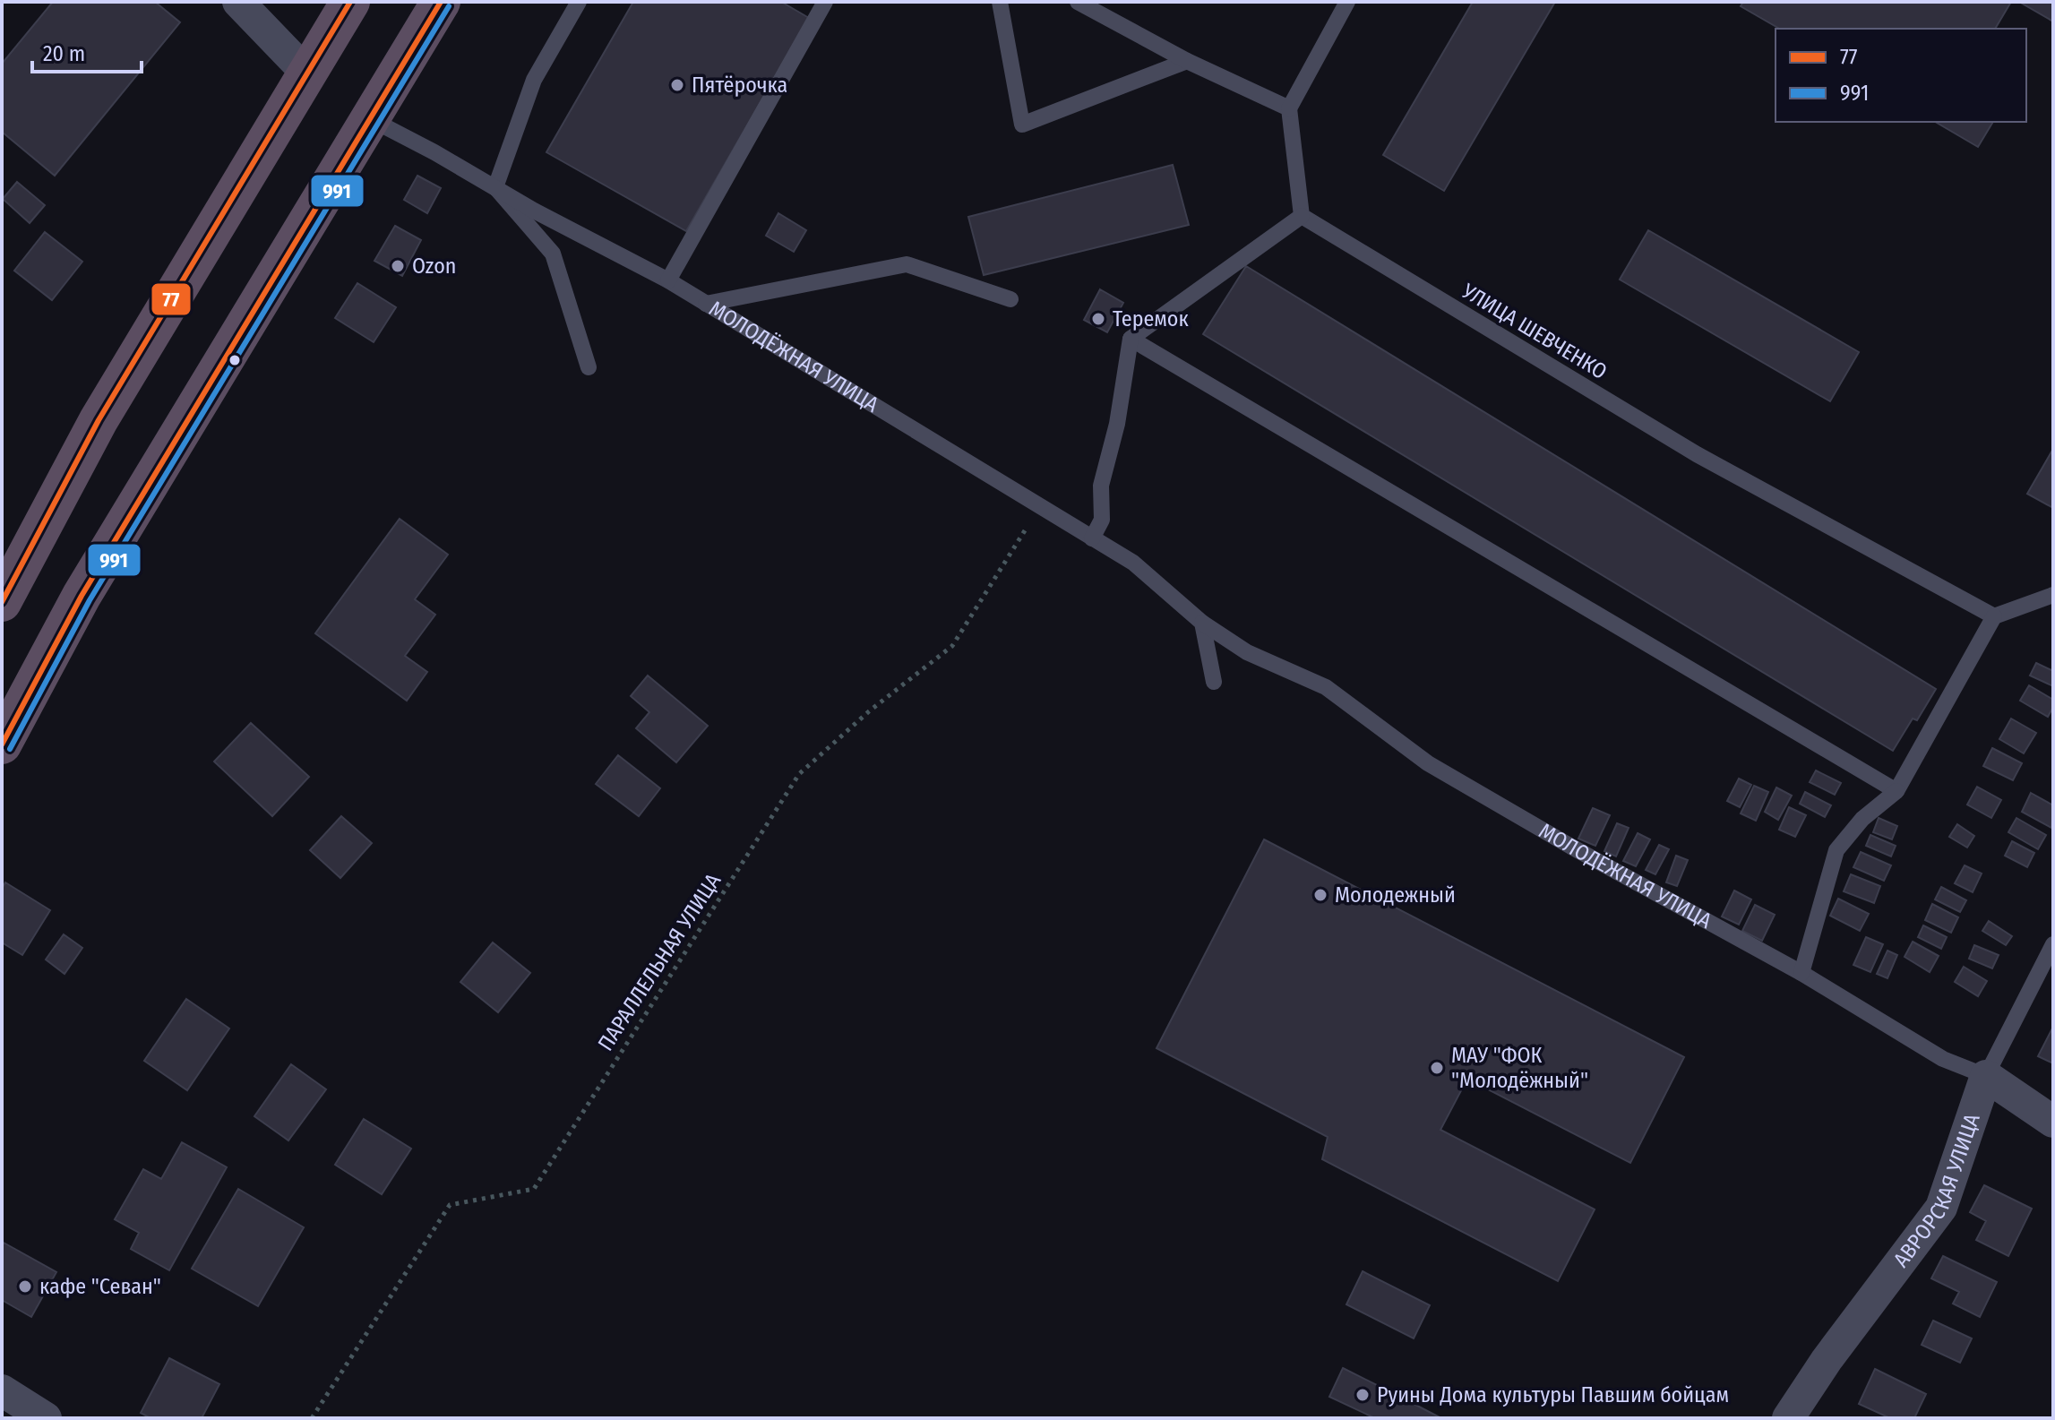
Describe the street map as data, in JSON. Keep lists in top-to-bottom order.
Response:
{
  "streets": {
    "street": ["МОЛОДЁЖНАЯ УЛИЦА", "АВРОРСКАЯ УЛИЦА"],
    "lane": ["УЛИЦА ШЕВЧЕНКО"],
    "path": ["ПАРАЛЛЕЛЬНАЯ УЛИЦА"]
  },
  "crossings": [
    ["МОЛОДЁЖНАЯ УЛИЦА", "ПАРАЛЛЕЛЬНАЯ УЛИЦА"],
    ["МОЛОДЁЖНАЯ УЛИЦА", "АВРОРСКАЯ УЛИЦА"]
  ],
  "places": [
    "Пятёрочка",
    "Ozon",
    "Теремок",
    "Молодежный",
    "МАУ \"ФОК \"Молодёжный\"",
    "кафе \"Севан\"",
    "Руины Дома культуры Павшим бойцам"
  ],
  "lines": ["transit line 77", "transit line 991"],
  "legend": ["77", "991"],
  "scale_bar": "20 m"
}
